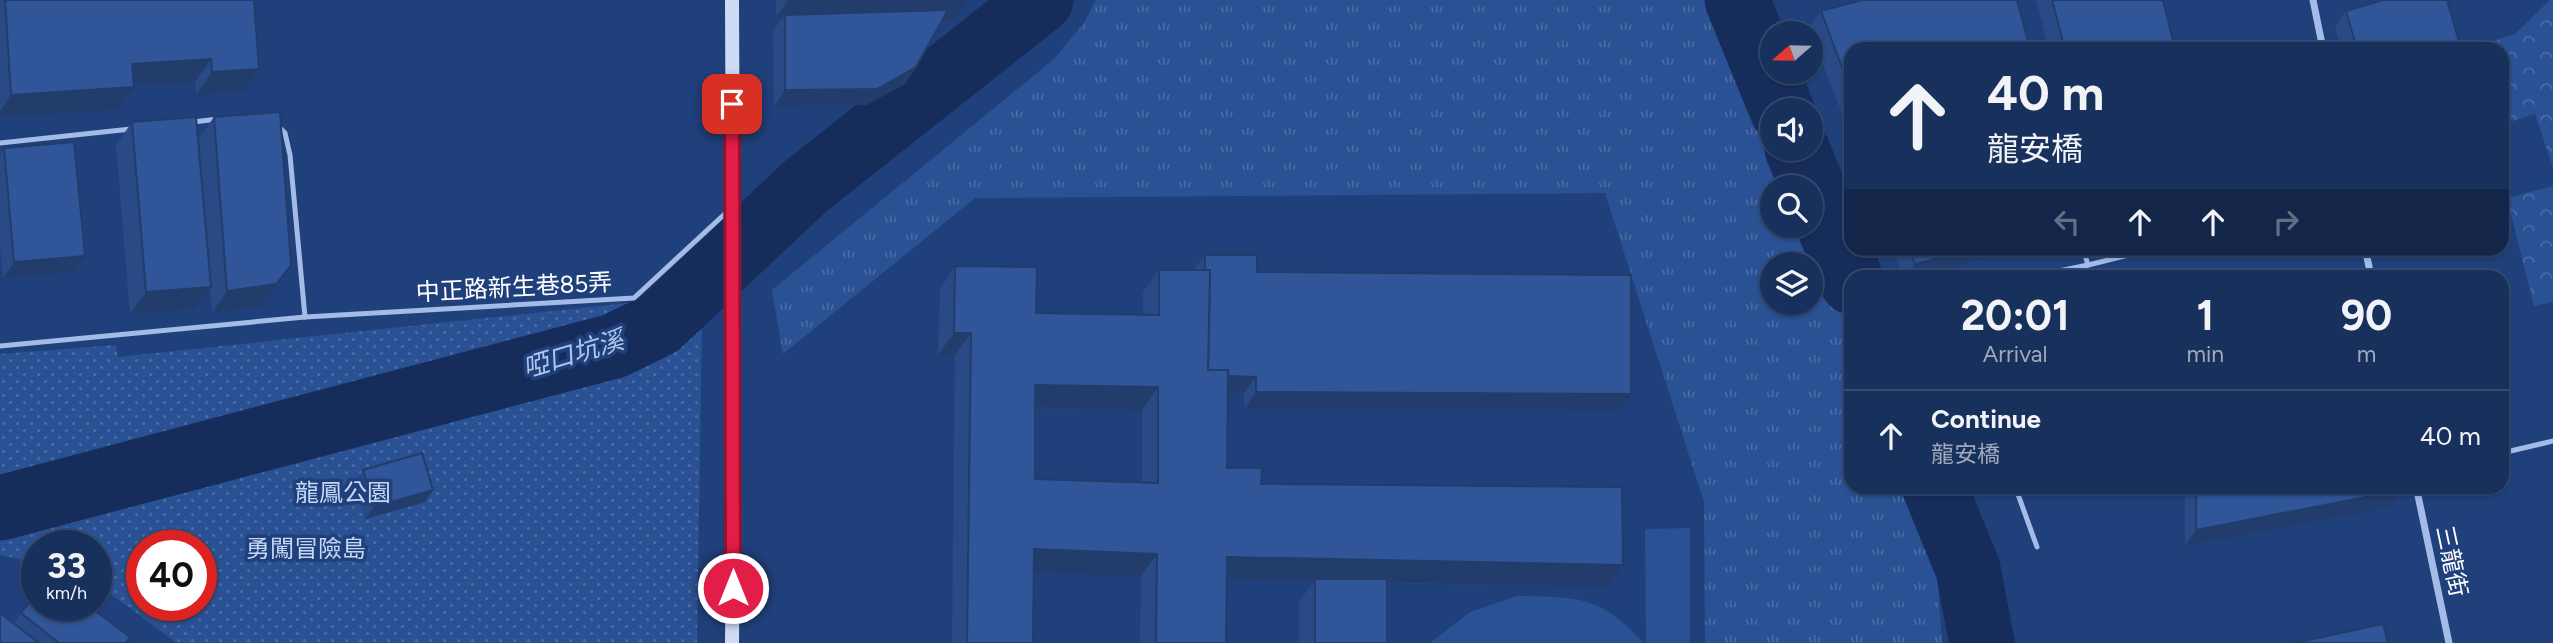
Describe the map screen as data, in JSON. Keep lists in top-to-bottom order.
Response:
{
  "streets": {
    "street": ["三龍街"],
    "lane": ["中正路新生巷85弄"]
  },
  "water": ["啞口坑溪"],
  "parks": ["龍鳳公園", "勇闖冒險島"],
  "north": "left",
  "page": {
    "turn": ["40 m", "龍安橋"],
    "eta": [
      "20:01",
      "Arrival",
      "1",
      "min",
      "90",
      "m"
    ],
    "list": [
      {
        "name": "Continue",
        "note": "龍安橋",
        "value": "40 m"
      }
    ],
    "speed": "33 km/h",
    "limit": "40"
  }
}
